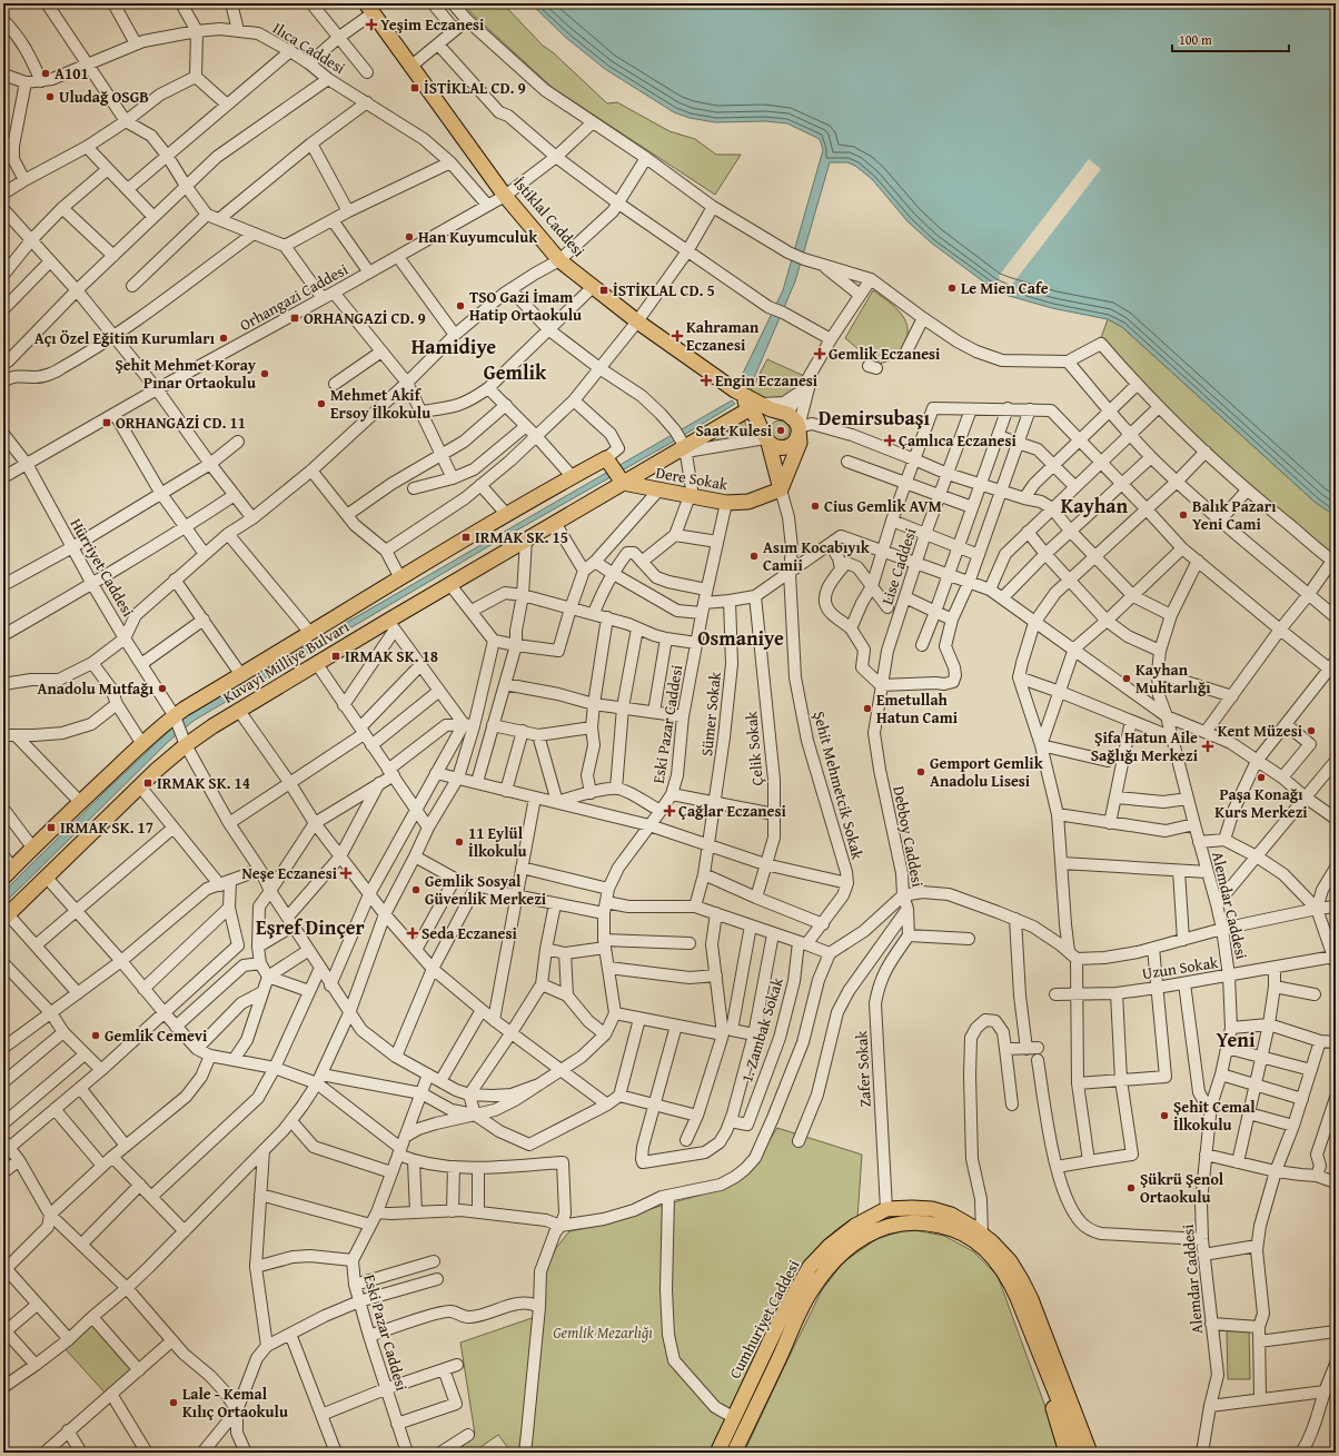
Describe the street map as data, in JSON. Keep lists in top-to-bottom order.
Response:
{
  "streets": {
    "main road": [
      "İstiklal Caddesi",
      "Dere Sokak",
      "Kuvayi Milliye Bulvarı",
      "Cumhuriyet Caddesi"
    ],
    "street": [
      "Ilıca Caddesi",
      "Orhangazi Caddesi",
      "Lise Caddesi",
      "Hürriyet Caddesi",
      "Sümer Sokak",
      "Eski Pazar Caddesi",
      "Çelik Sokak",
      "Şehit Mehmetcik Sokak",
      "Debboy Caddesi",
      "Alemdar Caddesi",
      "Uzun Sokak",
      "1. Zambak Sokak",
      "Zafer Sokak"
    ]
  },
  "crossings": [
    ["Ilıca Caddesi", "Orhangazi Caddesi"],
    ["İstiklal Caddesi", "Orhangazi Caddesi"],
    ["Orhangazi Caddesi", "Hürriyet Caddesi"],
    ["Dere Sokak", "Kuvayi Milliye Bulvarı"],
    ["Dere Sokak", "Eski Pazar Caddesi"],
    ["Dere Sokak", "Şehit Mehmetcik Sokak"],
    ["Lise Caddesi", "Debboy Caddesi"],
    ["Hürriyet Caddesi", "Kuvayi Milliye Bulvarı"],
    ["Hürriyet Caddesi", "Eski Pazar Caddesi"],
    ["Şehit Mehmetcik Sokak", "1. Zambak Sokak"],
    ["Debboy Caddesi", "Zafer Sokak"],
    ["Alemdar Caddesi", "Uzun Sokak"],
    ["Zafer Sokak", "Cumhuriyet Caddesi"]
  ],
  "districts": [
    "Hamidiye",
    "Gemlik",
    "Demirsubaşı",
    "Kayhan",
    "Osmaniye",
    "Eşref Dinçer",
    "Yeni"
  ],
  "parks": ["Gemlik Mezarlığı"],
  "places": {
    "health": [
      "Yeşim Eczanesi",
      "Kahraman Eczanesi",
      "Gemlik Eczanesi",
      "Engin Eczanesi",
      "Çamlıca Eczanesi",
      "Şifa Hatun Aile Sağlığı Merkezi",
      "Çağlar Eczanesi",
      "Neşe Eczanesi",
      "Seda Eczanesi"
    ],
    "other": [
      "A101",
      "Uludağ OSGB",
      "Han Kuyumculuk",
      "Le Mien Cafe",
      "TSO Gazi İmam Hatip Ortaokulu",
      "Açı Özel Eğitim Kurumları",
      "Şehit Mehmet Koray Pınar Ortaokulu",
      "Mehmet Akif Ersoy İlkokulu",
      "Saat Kulesi",
      "Cius Gemlik AVM",
      "Balık Pazarı Yeni Cami",
      "Asım Kocabıyık Camii",
      "Kayhan Muhtarlığı",
      "Anadolu Mutfağı",
      "Emetullah Hatun Cami",
      "Kent Müzesi",
      "Gemport Gemlik Anadolu Lisesi",
      "Paşa Konağı Kurs Merkezi",
      "11 Eylül İlkokulu",
      "Gemlik Sosyal Güvenlik Merkezi",
      "Gemlik Cemevi",
      "Şehit Cemal İlkokulu",
      "Şükrü Şenol Ortaokulu",
      "Lale - Kemal Kılıç Ortaokulu"
    ],
    "transit": [
      "İSTİKLAL CD. 9",
      "İSTİKLAL CD. 5",
      "ORHANGAZİ CD. 9",
      "ORHANGAZİ CD. 11",
      "IRMAK SK. 15",
      "IRMAK SK. 18",
      "IRMAK SK. 14",
      "IRMAK SK. 17"
    ]
  },
  "scale_bar": "100 m"
}
